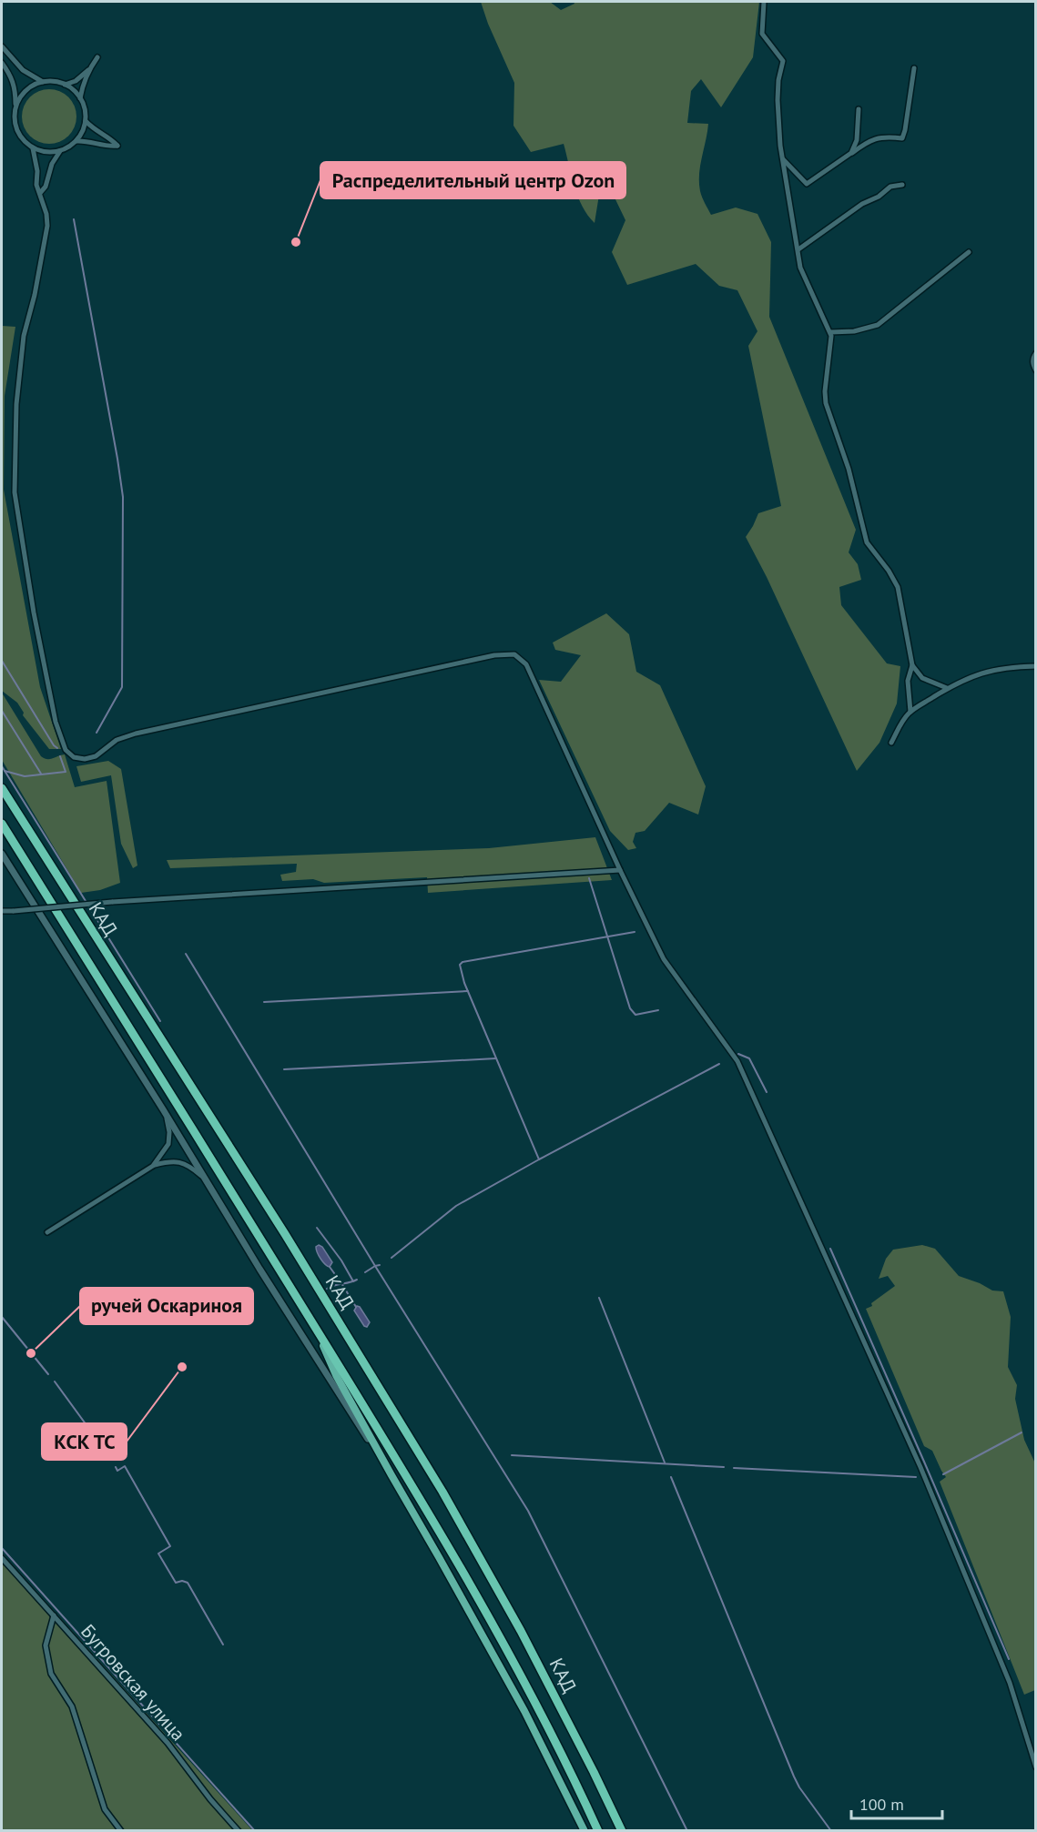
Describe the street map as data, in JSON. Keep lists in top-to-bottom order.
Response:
{
  "streets": {
    "highway": ["КАД"],
    "street": ["Бугровская улица"]
  },
  "places": ["Распределительный центр Ozon", "ручей Оскариноя", "КСК ТС"],
  "scale_bar": "100 m"
}
